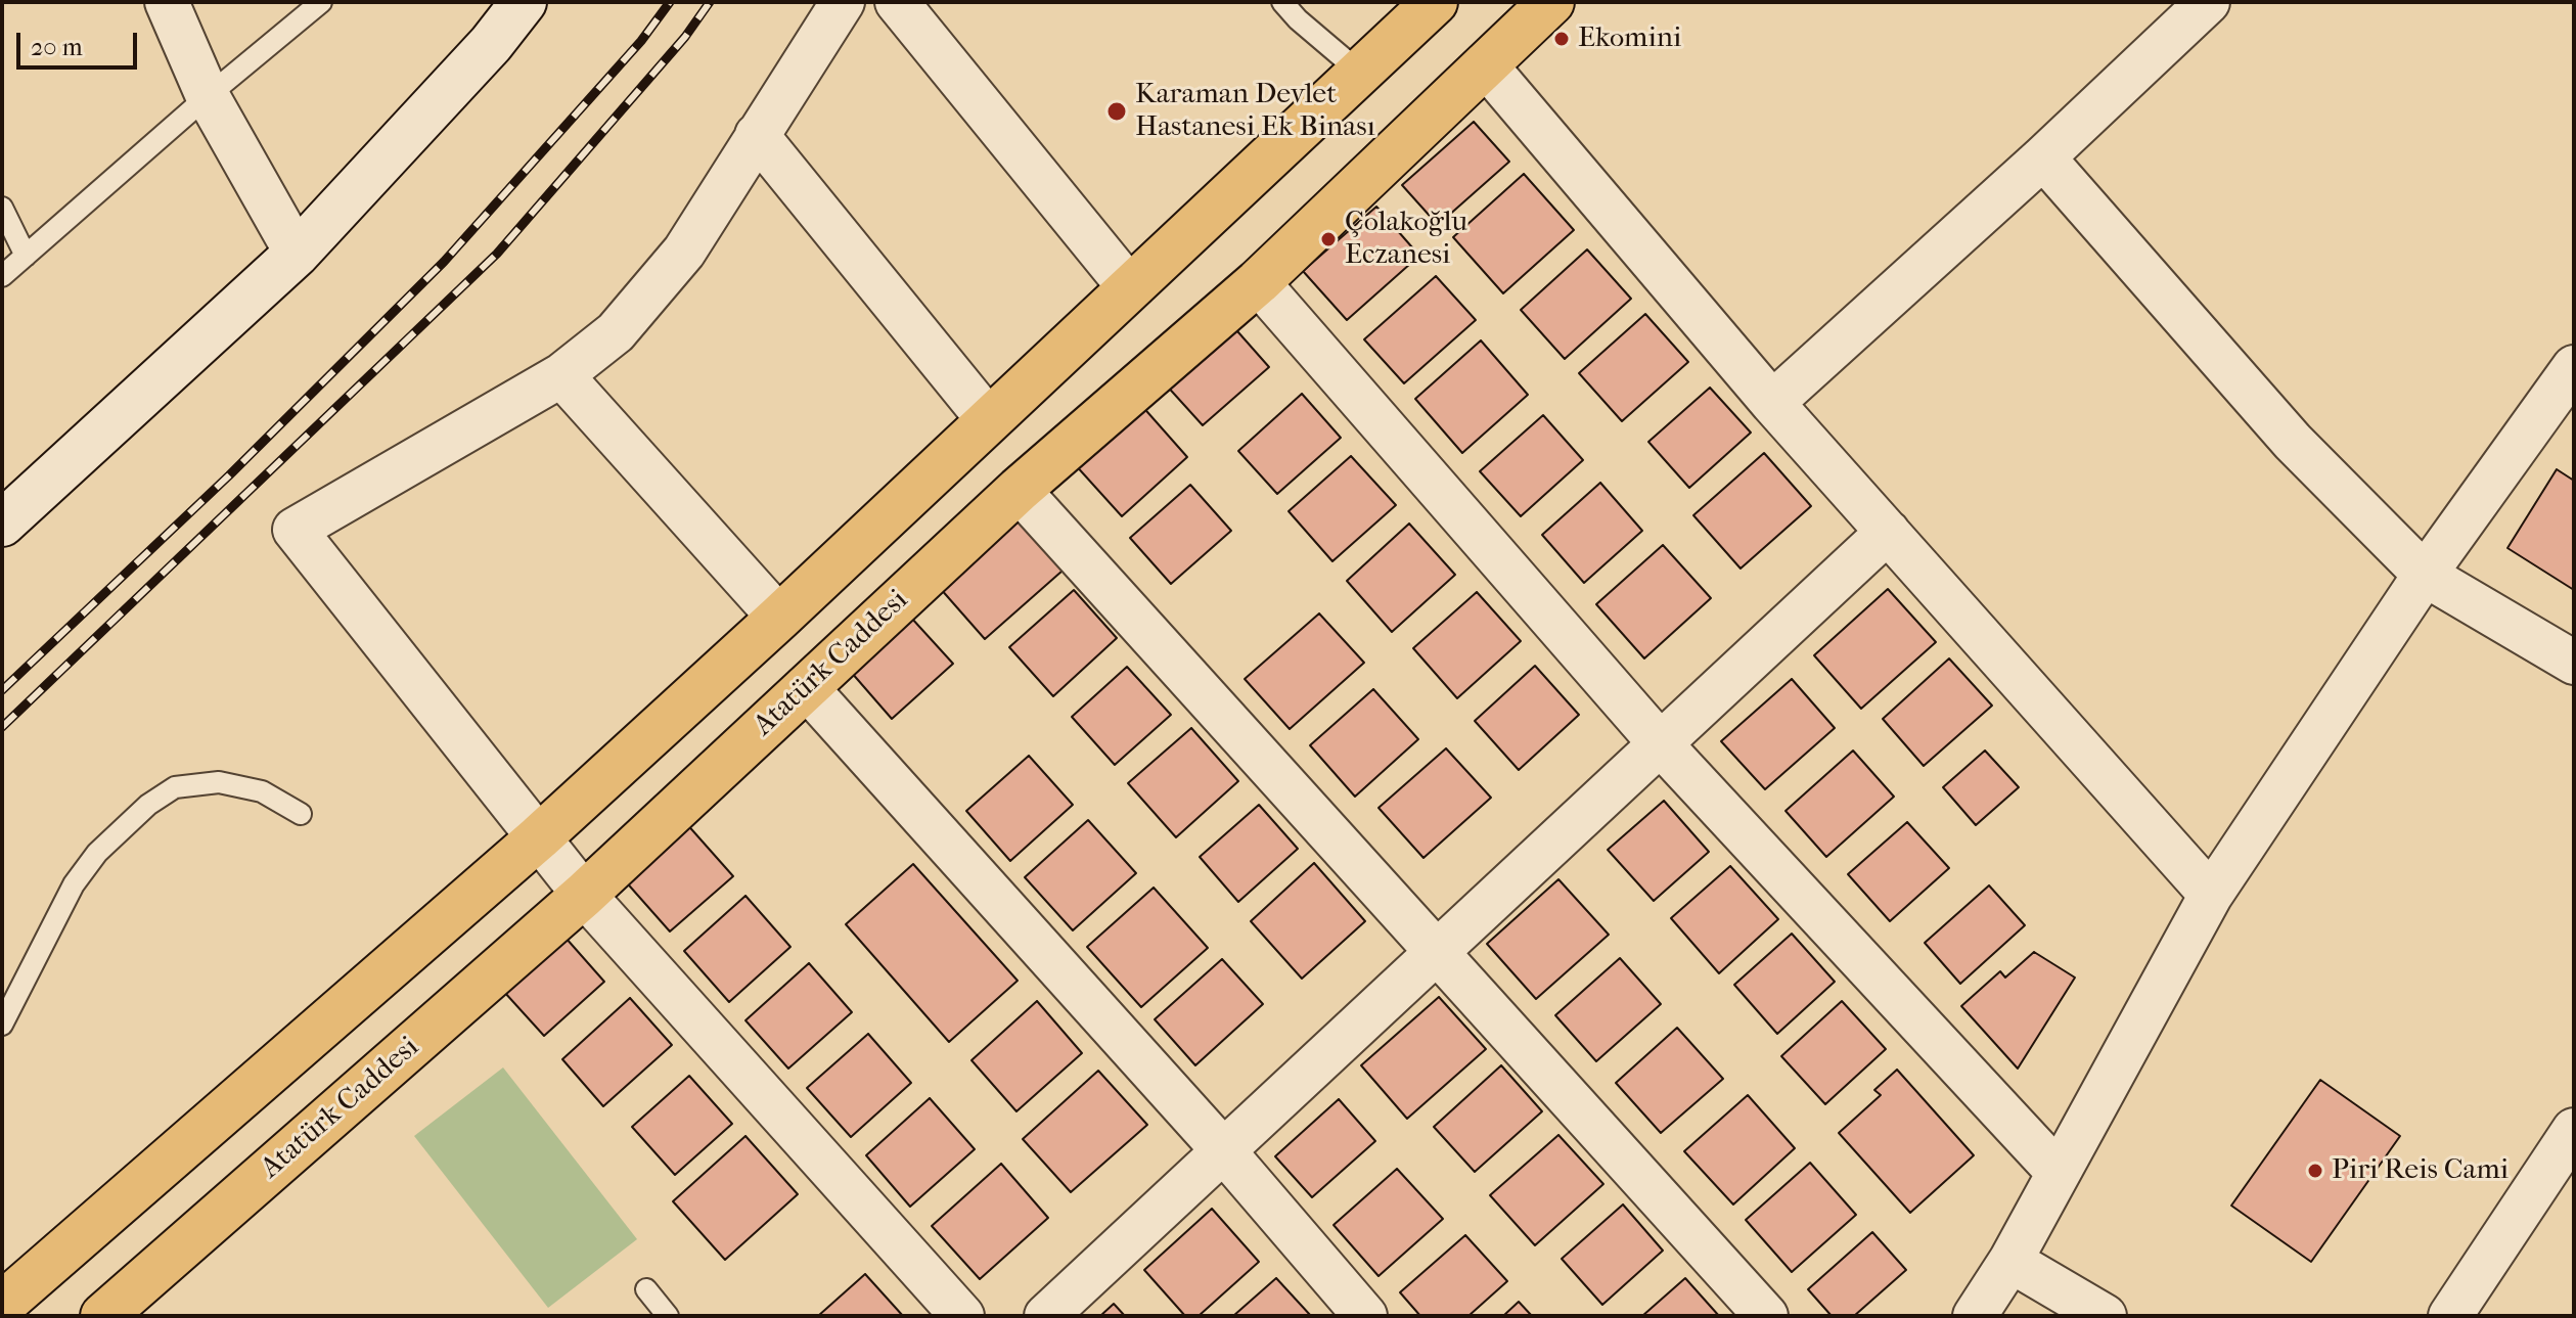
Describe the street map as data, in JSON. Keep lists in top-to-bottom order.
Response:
{
  "streets": {
    "highway": ["Atatürk Caddesi"]
  },
  "places": [
    "Ekomini",
    "Karaman Devlet Hastanesi Ek Binası",
    "Çolakoğlu Eczanesi",
    "Piri Reis Cami"
  ],
  "scale_bar": "20 m"
}
